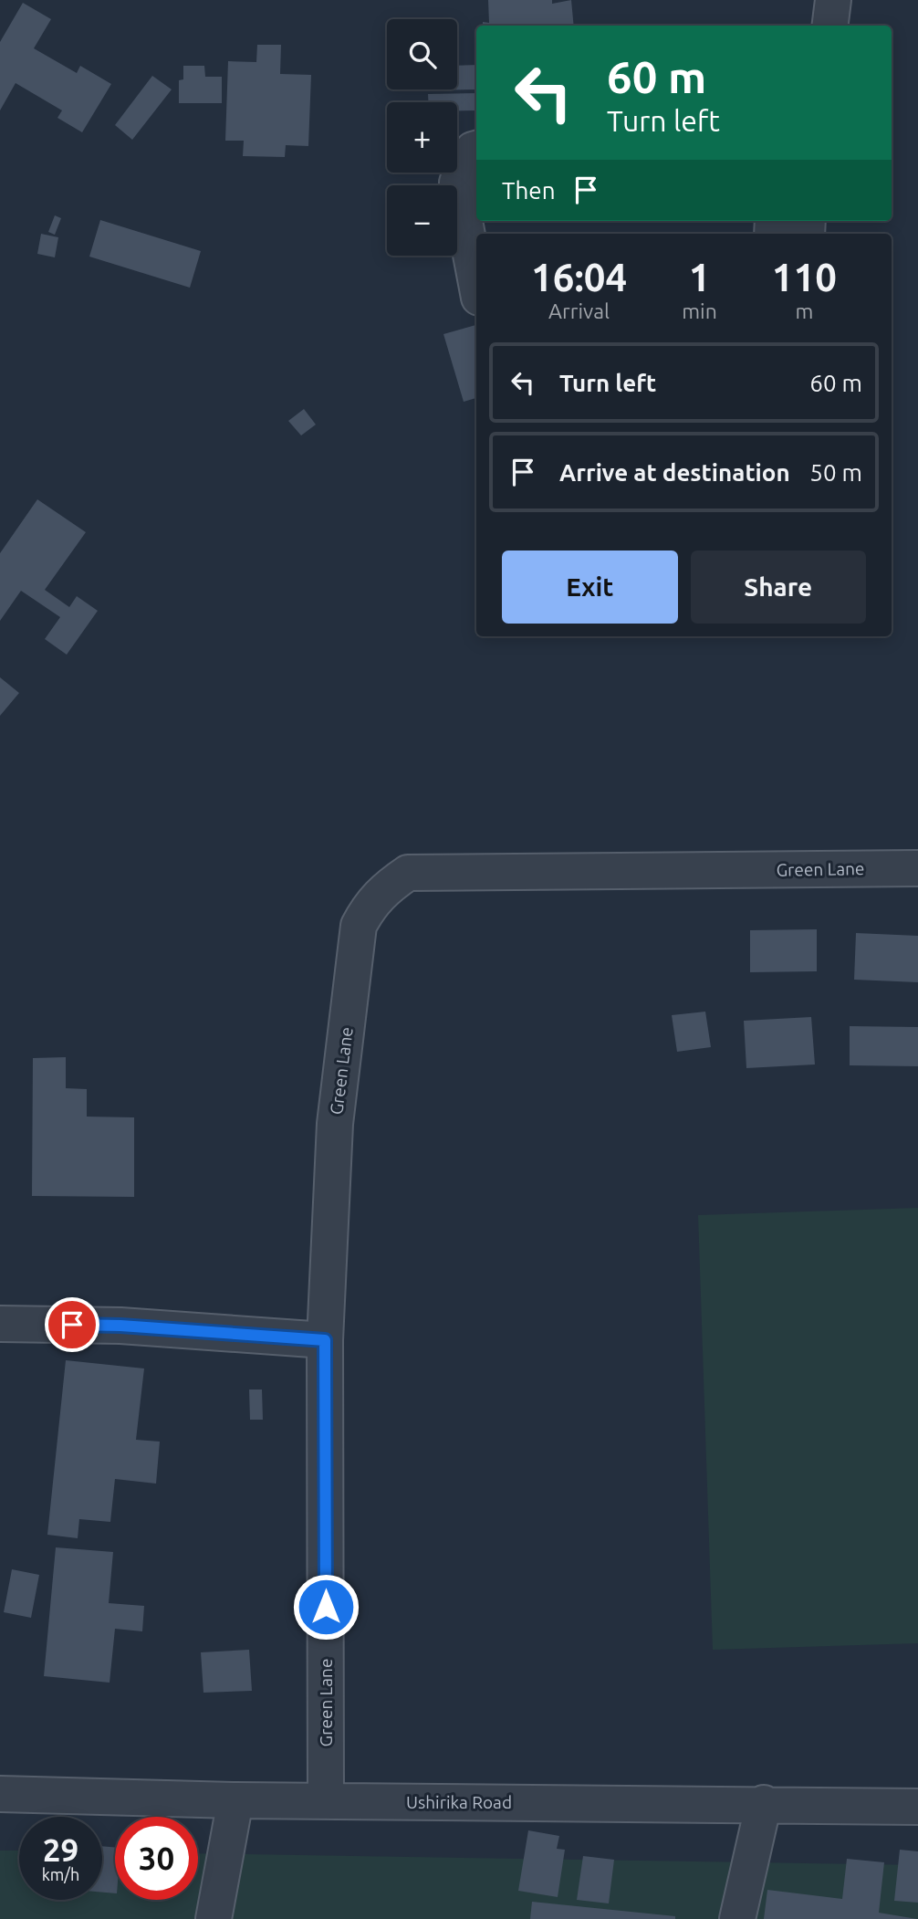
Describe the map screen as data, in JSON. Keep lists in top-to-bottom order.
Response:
{
  "streets": {
    "street": ["Green Lane", "Ushirika Road"]
  },
  "crossings": [
    ["Green Lane", "Ushirika Road"]
  ],
  "page": {
    "map_buttons": ["+", "−"],
    "turn": ["60 m", "Turn left"],
    "then": "Then",
    "eta": [
      "16:04",
      "Arrival",
      "1",
      "min",
      "110",
      "m"
    ],
    "list": [
      {
        "name": "Turn left",
        "value": "60 m"
      },
      {
        "name": "Arrive at destination",
        "value": "50 m"
      }
    ],
    "buttons": ["Exit", "Share"],
    "speed": "29 km/h",
    "limit": "30"
  }
}
